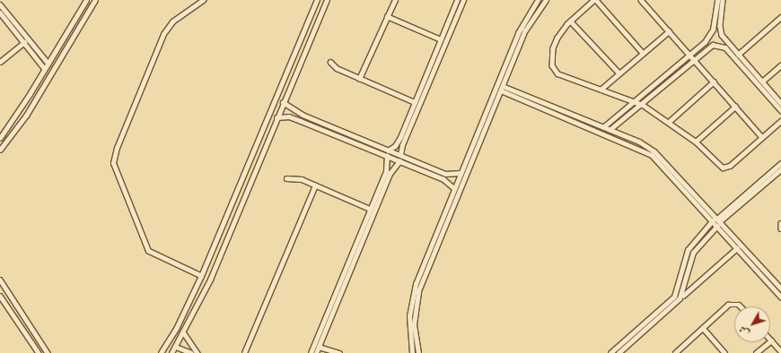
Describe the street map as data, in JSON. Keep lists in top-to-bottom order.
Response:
{
  "north": "bottom left"
}
